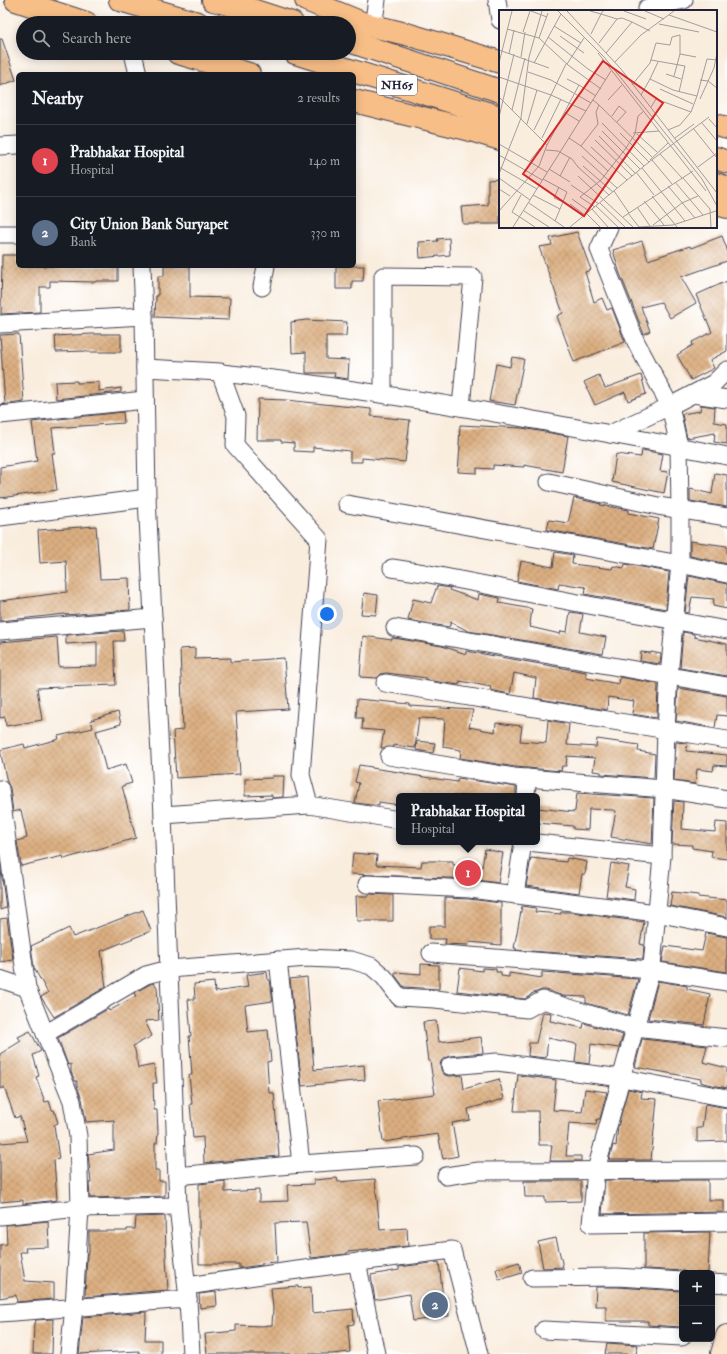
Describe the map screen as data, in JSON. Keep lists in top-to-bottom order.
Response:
{
  "streets": {
    "main road": ["NH65"]
  },
  "page": {
    "search": "Search here",
    "heading": ["Nearby", "2 results"],
    "list": [
      {
        "mark": "1",
        "name": "Prabhakar Hospital",
        "note": "Hospital",
        "value": "140 m"
      },
      {
        "mark": "2",
        "name": "City Union Bank Suryapet",
        "note": "Bank",
        "value": "330 m"
      }
    ],
    "popup": ["Prabhakar Hospital", "Hospital"],
    "pins": ["1", "2"],
    "map_buttons": ["+", "−"]
  }
}
